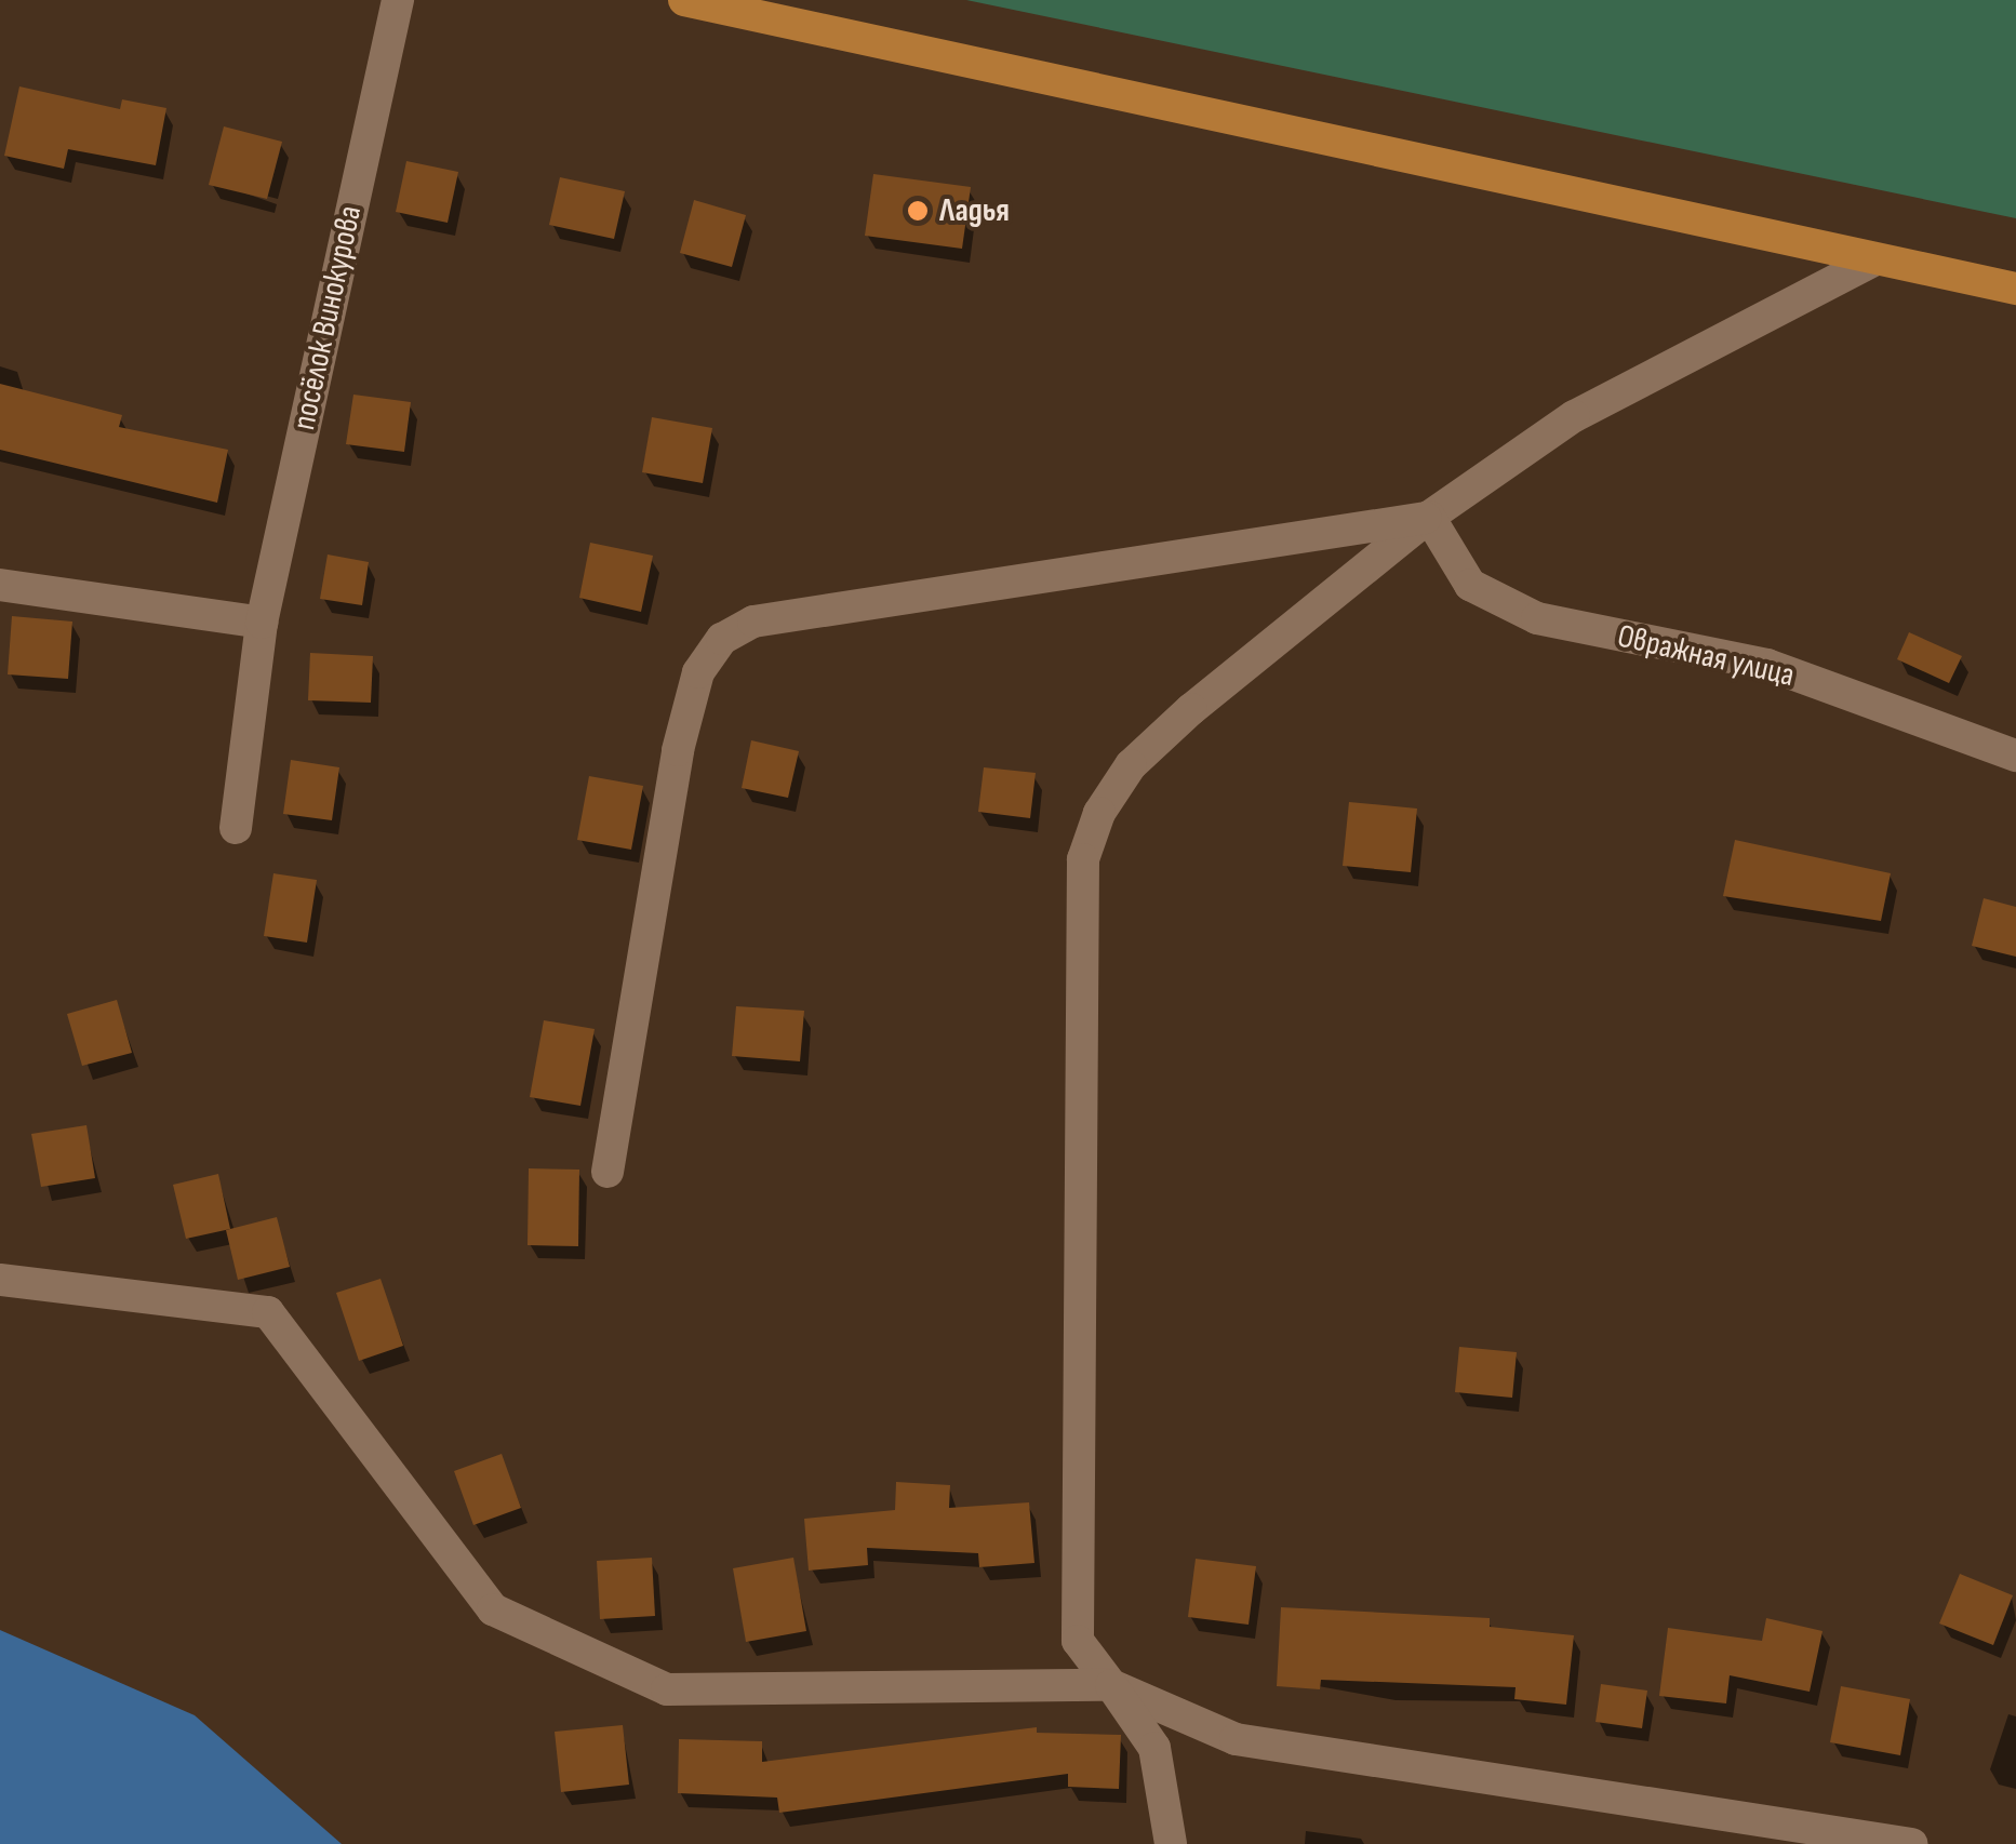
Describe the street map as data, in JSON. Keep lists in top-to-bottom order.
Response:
{
  "streets": {
    "street": ["посёлок Винокурова", "Овражная улица"]
  },
  "places": ["Ладья"]
}
